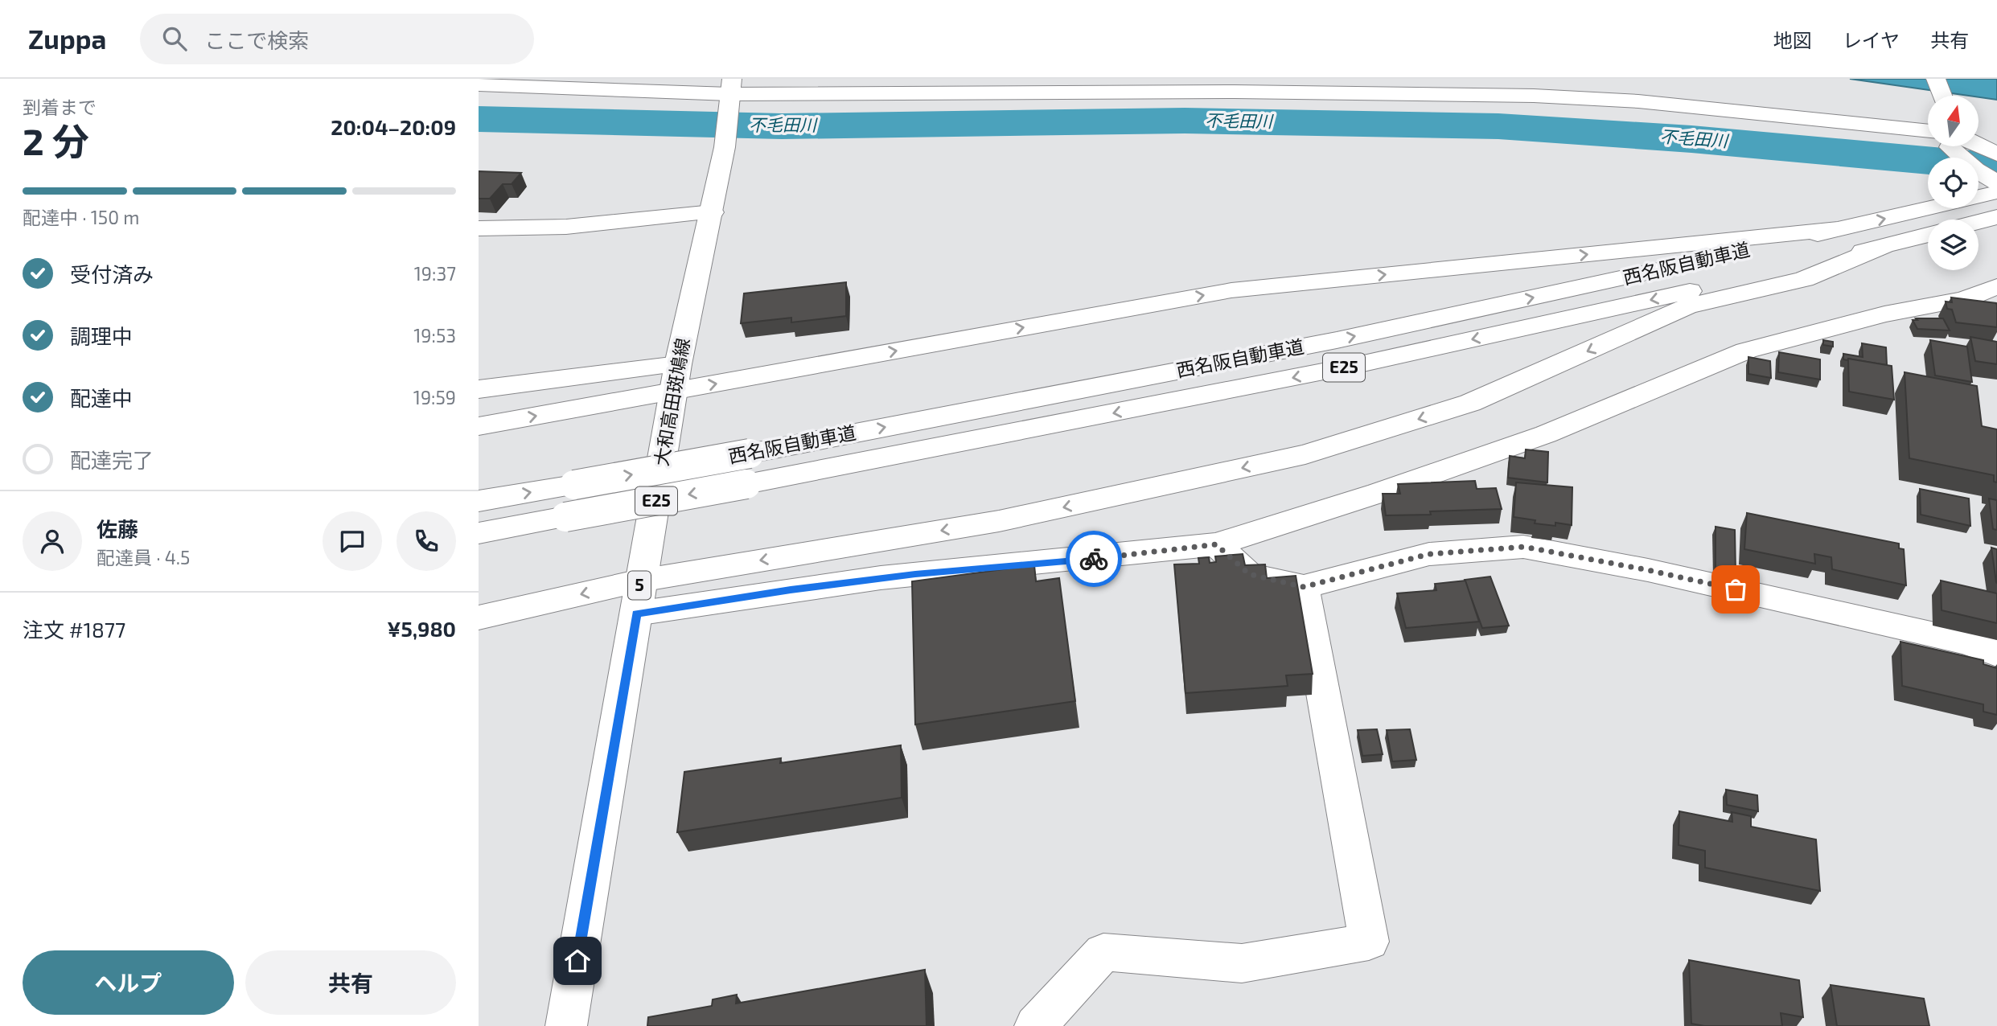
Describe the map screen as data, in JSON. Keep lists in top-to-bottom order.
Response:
{
  "streets": {
    "main road": [
      "西名阪自動車道",
      "E25",
      "大和高田斑鳩線",
      "5"
    ]
  },
  "water": ["不毛田川"],
  "north": "top",
  "page": {
    "header": "Zuppa",
    "search": "ここで検索",
    "nav": ["地図", "レイヤ", "共有"],
    "heading": ["2 分", "到着まで", "20:04–20:09"],
    "panel": [
      "佐藤",
      "配達員 · 4.5",
      "注文 #1877",
      "¥5,980"
    ],
    "bar": "配達中 · 150 m",
    "list": [
      ["受付済み", "19:37"],
      ["調理中", "19:53"],
      ["配達中", "19:59"],
      "配達完了"
    ],
    "buttons": ["ヘルプ", "共有"]
  }
}
